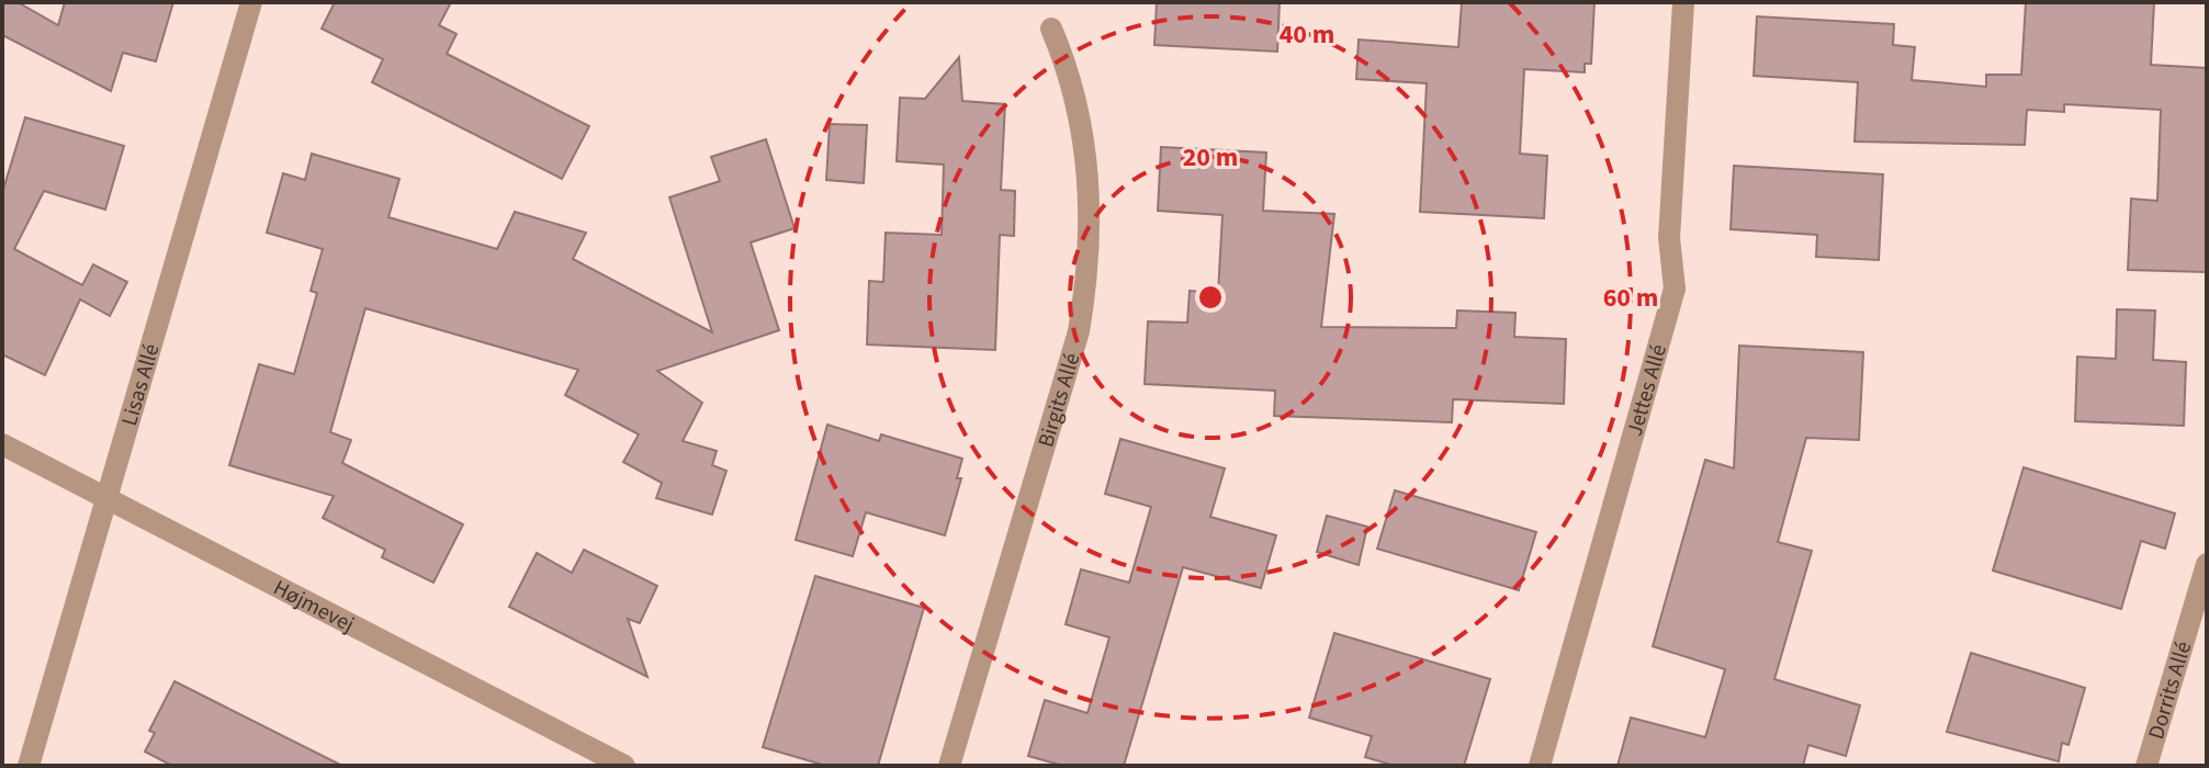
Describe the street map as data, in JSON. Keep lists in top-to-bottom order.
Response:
{
  "streets": {
    "street": [
      "Lisas Allé",
      "Jettes Allé",
      "Birgits Allé",
      "Højmevej",
      "Dorrits Allé"
    ]
  },
  "crossings": [
    ["Lisas Allé", "Højmevej"]
  ],
  "rings": ["40 m", "20 m", "60 m"]
}
